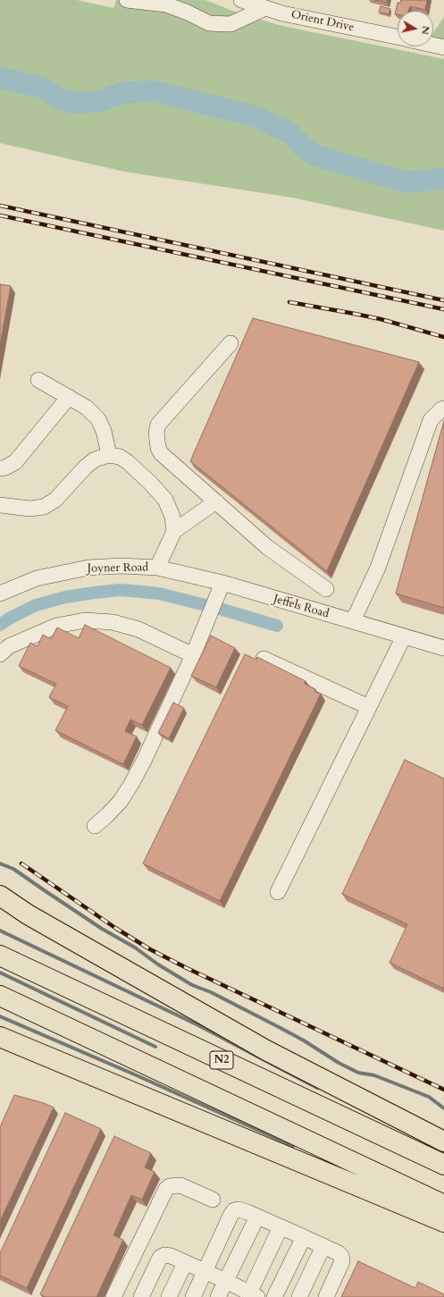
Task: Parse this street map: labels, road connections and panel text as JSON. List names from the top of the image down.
{
  "streets": {
    "highway": ["N2"],
    "street": ["Orient Drive", "Joyner Road", "Jeffels Road"]
  },
  "crossings": [
    ["Joyner Road", "Jeffels Road"]
  ],
  "north": "right"
}
